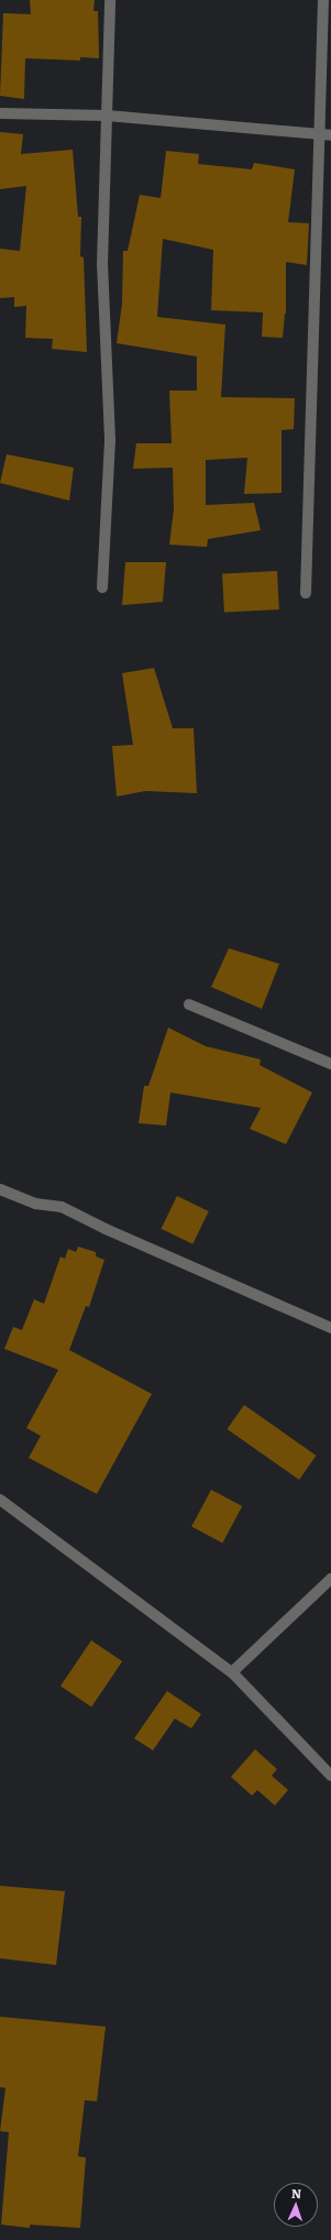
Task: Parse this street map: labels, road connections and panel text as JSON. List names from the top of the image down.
{
  "north": "top"
}
